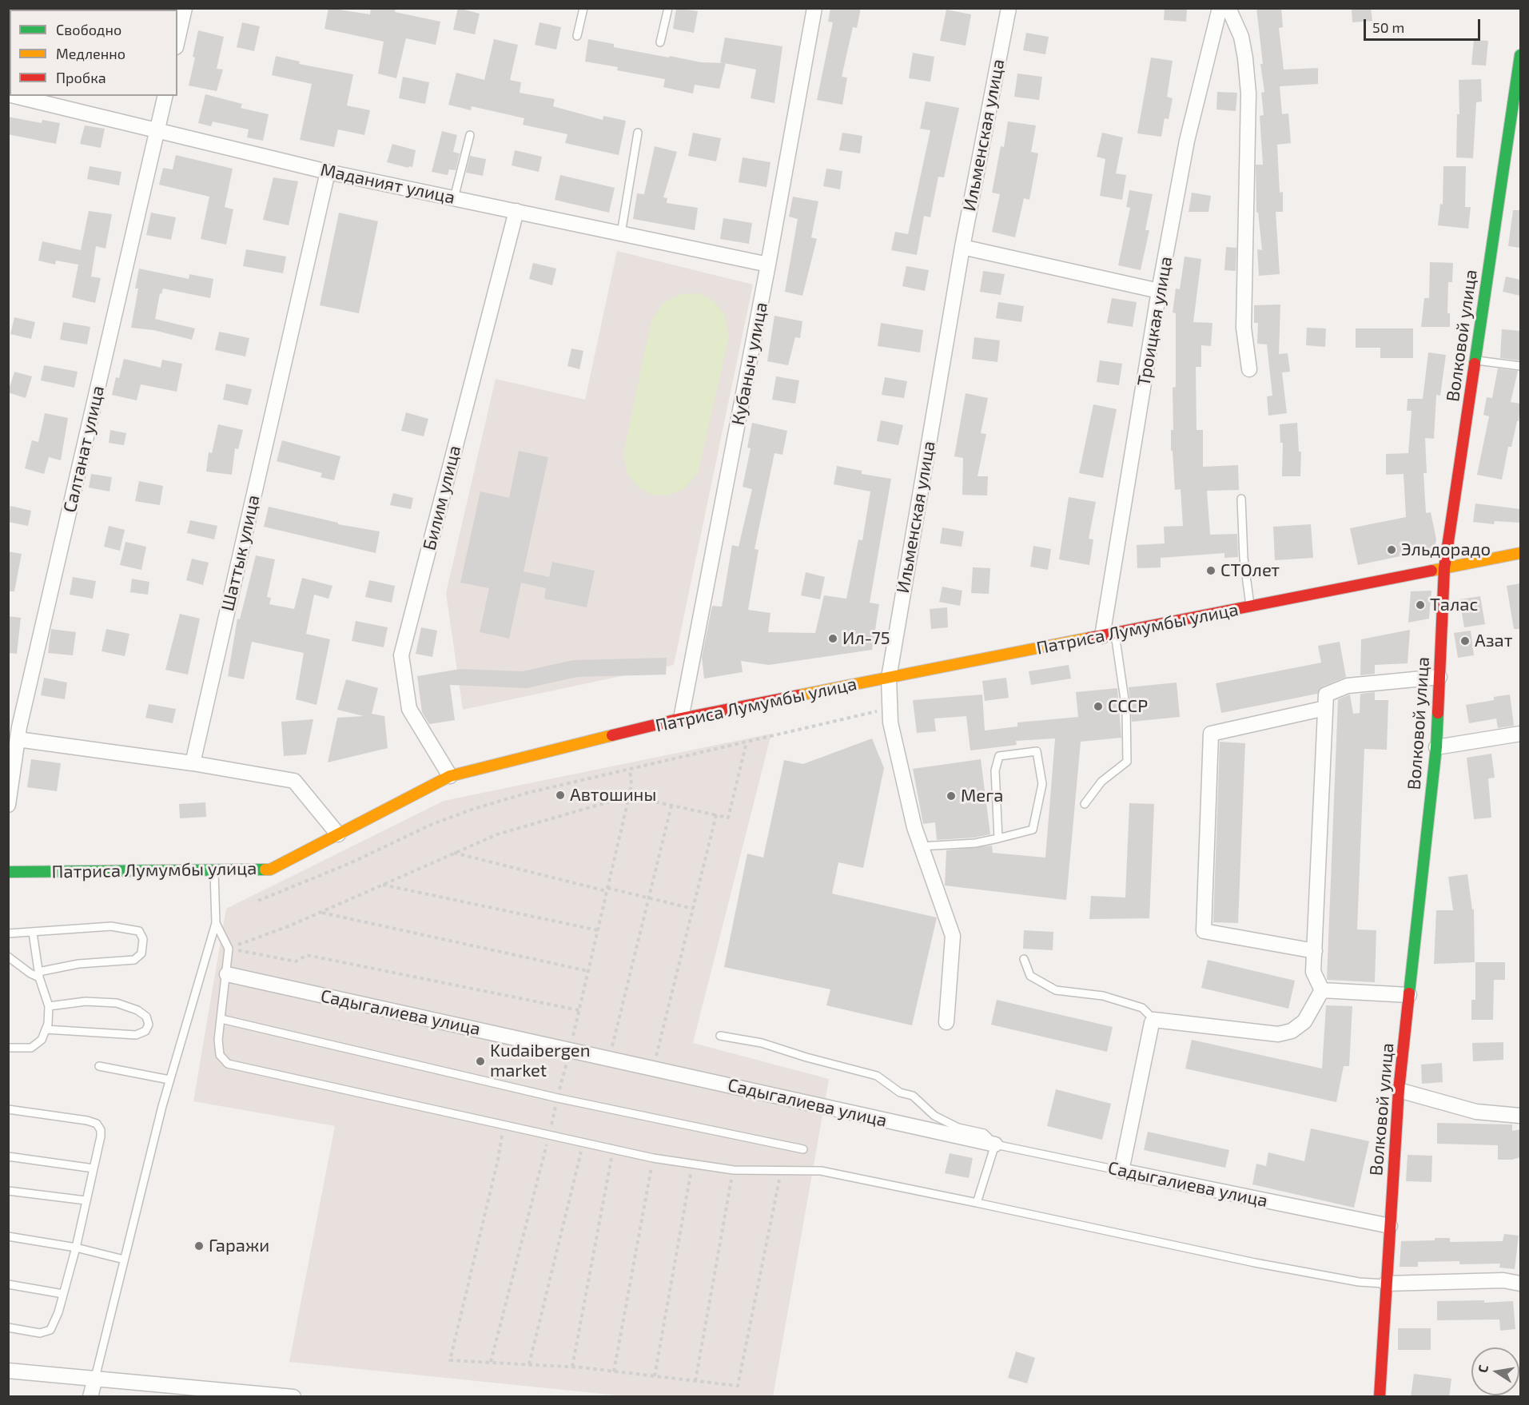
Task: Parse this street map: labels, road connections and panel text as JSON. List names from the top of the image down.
{
  "streets": {
    "street": [
      "Ильменская улица",
      "Маданият улица",
      "Троицкая улица",
      "Волковой улица",
      "Кубаныч улица",
      "Салтанат улица",
      "Билим улица",
      "Шаттык улица",
      "Патриса Лумумбы улица",
      "Садыгалиева улица"
    ]
  },
  "crossings": [
    ["Ильменская улица", "Патриса Лумумбы улица"],
    ["Маданият улица", "Кубаныч улица"],
    ["Маданият улица", "Салтанат улица"],
    ["Маданият улица", "Билим улица"],
    ["Маданият улица", "Шаттык улица"],
    ["Троицкая улица", "Патриса Лумумбы улица"],
    ["Волковой улица", "Патриса Лумумбы улица"],
    ["Волковой улица", "Садыгалиева улица"],
    ["Кубаныч улица", "Патриса Лумумбы улица"],
    ["Билим улица", "Патриса Лумумбы улица"]
  ],
  "places": [
    "Эльдорадо",
    "СТОлет",
    "Талас",
    "Ил-75",
    "Азат",
    "СССР",
    "Автошины",
    "Мега",
    "Kudaibergen market",
    "Гаражи"
  ],
  "legend": ["Свободно", "Медленно", "Пробка"],
  "scale_bar": "50 m",
  "north": "left"
}
